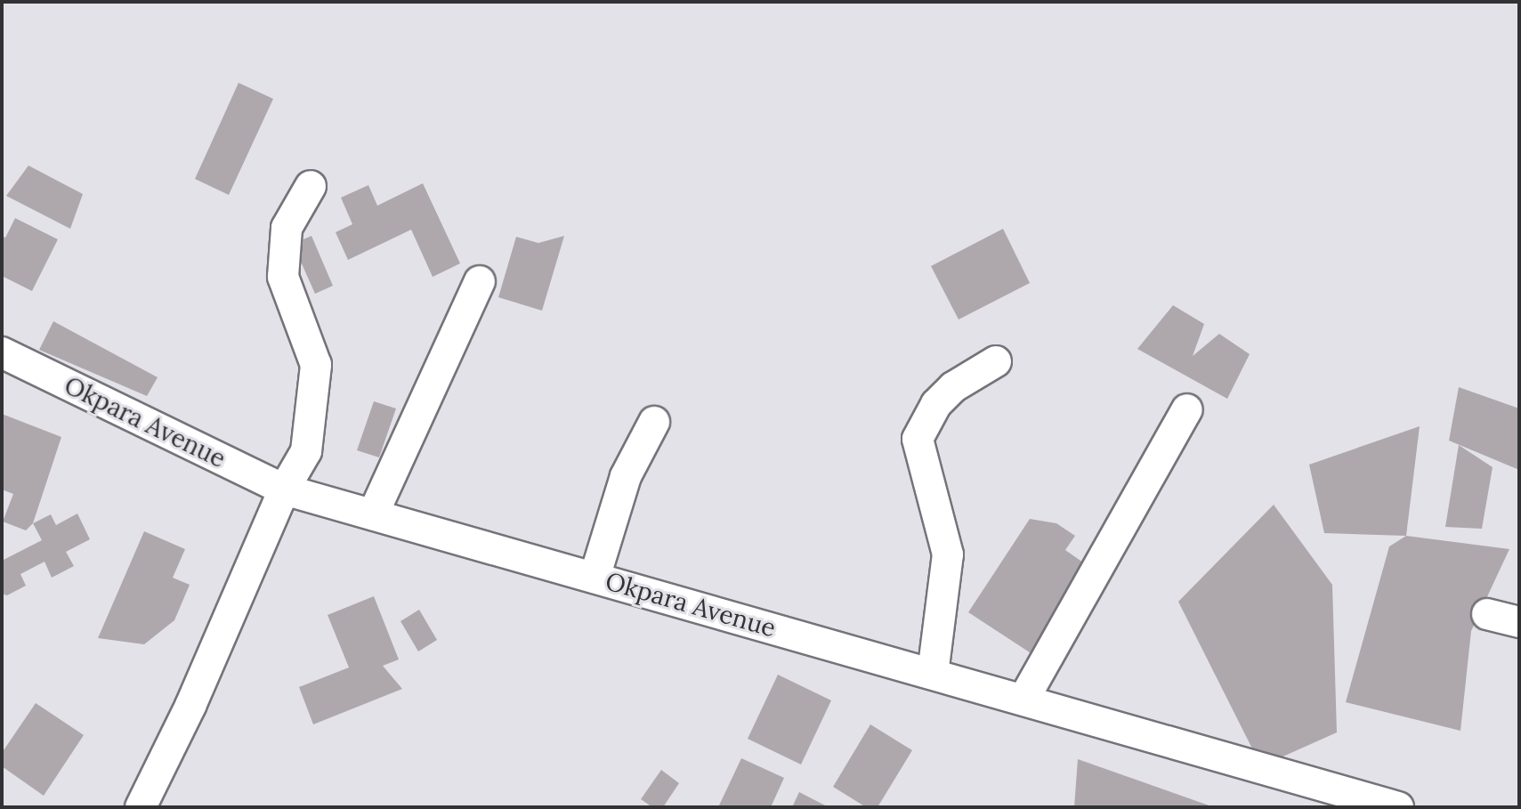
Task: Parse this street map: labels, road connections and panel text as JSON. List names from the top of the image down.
{
  "streets": {
    "street": ["Okpara Avenue"]
  }
}
